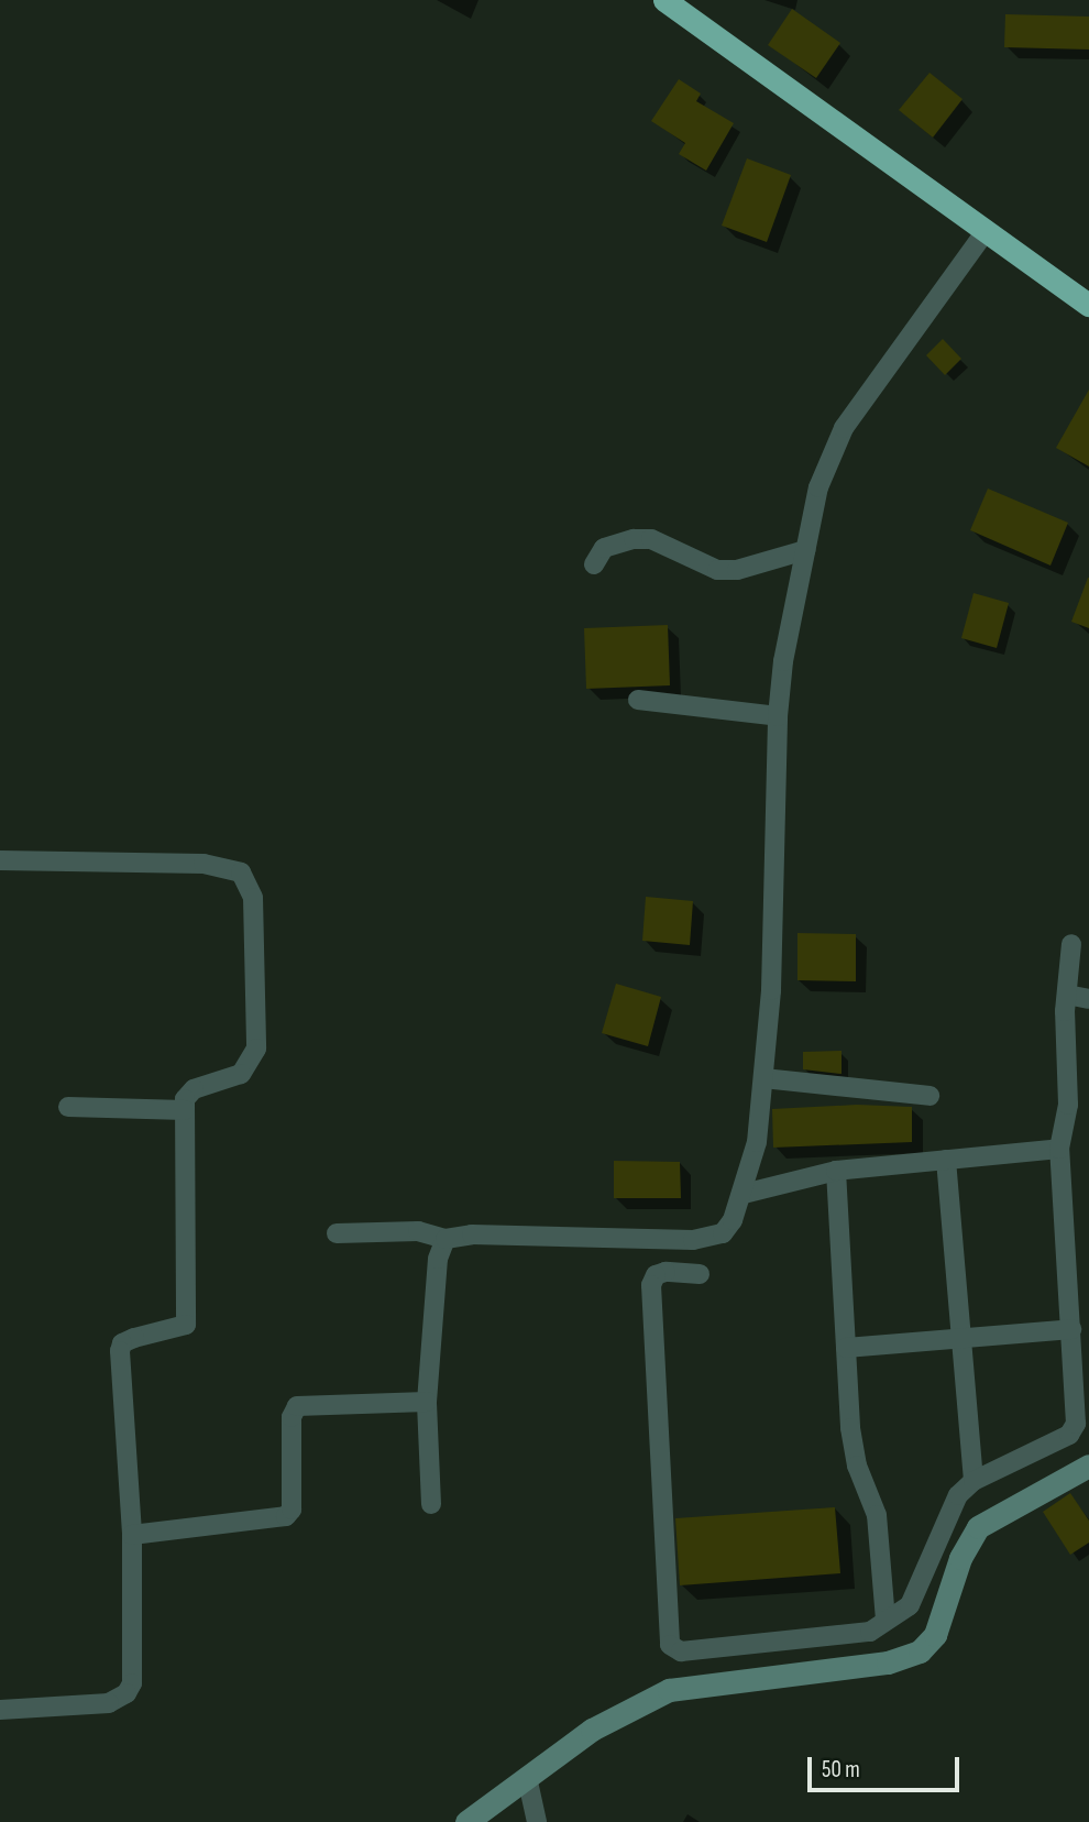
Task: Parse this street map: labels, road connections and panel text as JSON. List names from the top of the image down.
{
  "scale_bar": "50 m"
}
